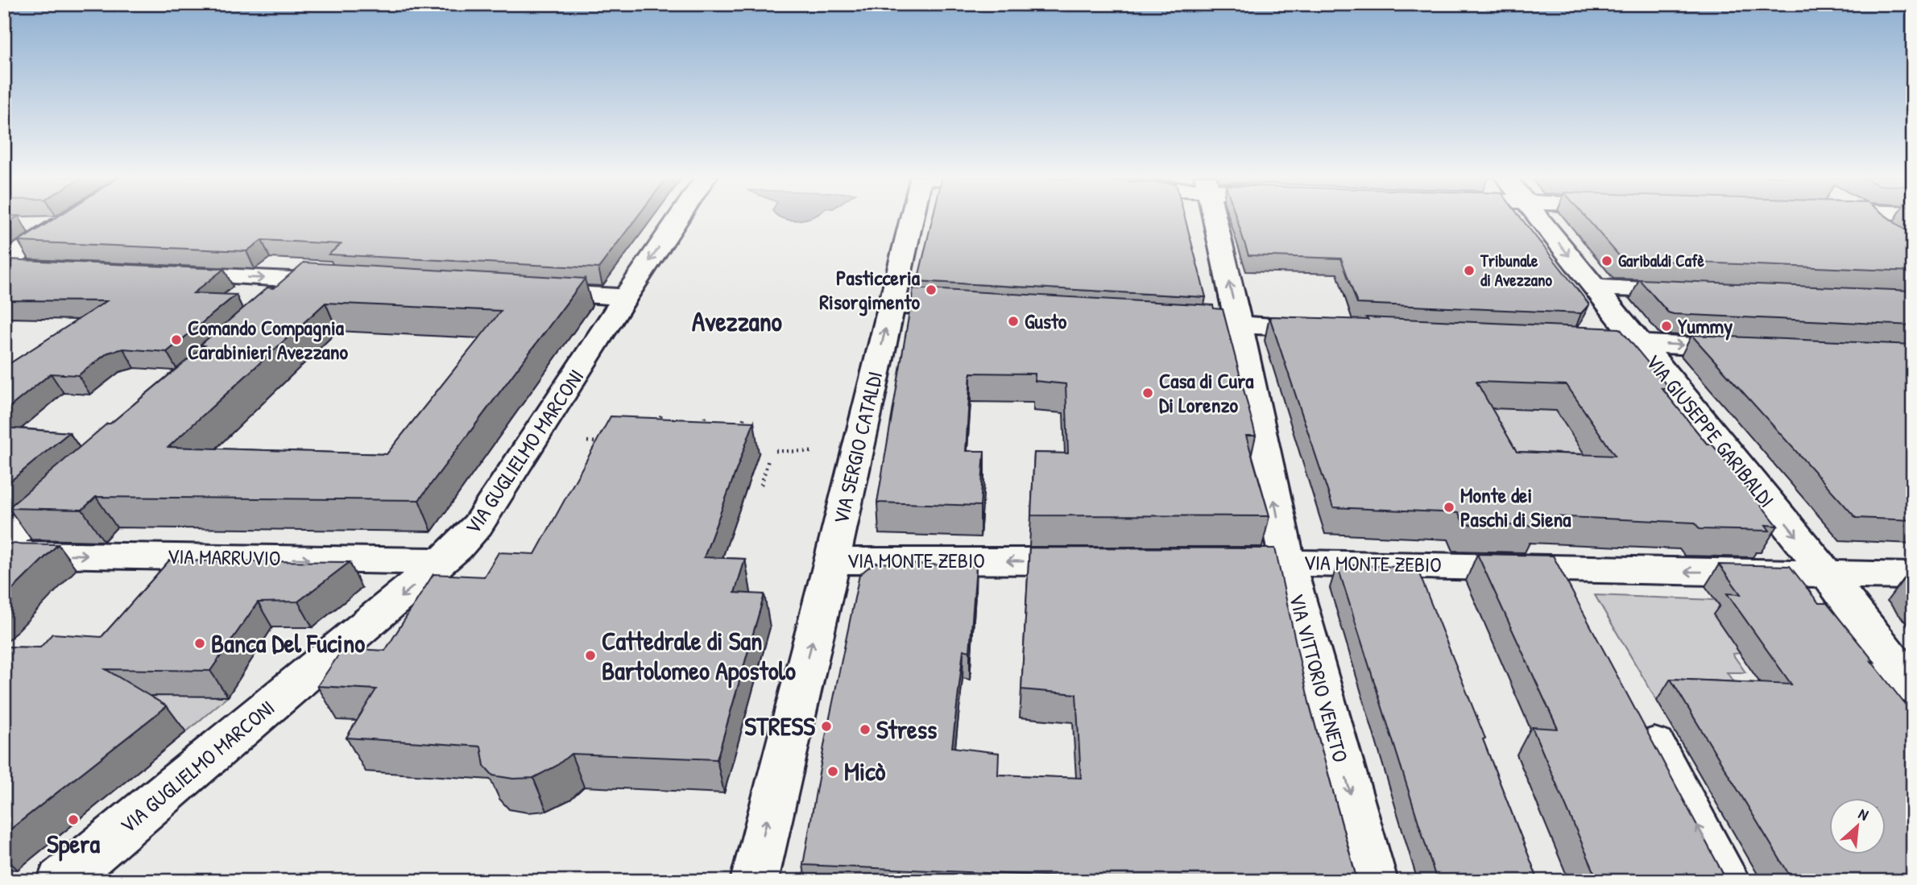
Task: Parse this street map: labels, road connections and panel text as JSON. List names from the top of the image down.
{
  "streets": {
    "street": [
      "VIA GIUSEPPE GARIBALDI",
      "VIA SERGIO CATALDI",
      "VIA GUGLIELMO MARCONI",
      "VIA MARRUVIO",
      "VIA MONTE ZEBIO",
      "VIA VITTORIO VENETO"
    ]
  },
  "crossings": [
    ["VIA GIUSEPPE GARIBALDI", "VIA MONTE ZEBIO"],
    ["VIA SERGIO CATALDI", "VIA MONTE ZEBIO"],
    ["VIA GUGLIELMO MARCONI", "VIA MARRUVIO"],
    ["VIA MONTE ZEBIO", "VIA VITTORIO VENETO"]
  ],
  "one_way": [
    "VIA GIUSEPPE GARIBALDI",
    "VIA SERGIO CATALDI",
    "VIA GUGLIELMO MARCONI",
    "VIA MARRUVIO"
  ],
  "districts": ["Avezzano"],
  "places": [
    "Garibaldi Cafè",
    "Tribunale di Avezzano",
    "Pasticceria Risorgimento",
    "Gusto",
    "Yummy",
    "Comando Compagnia Carabinieri Avezzano",
    "Casa di Cura Di Lorenzo",
    "Monte dei Paschi di Siena",
    "Banca Del Fucino",
    "Cattedrale di San Bartolomeo Apostolo",
    "STRESS",
    "Stress",
    "Micò",
    "Spera"
  ],
  "north": "top right"
}
